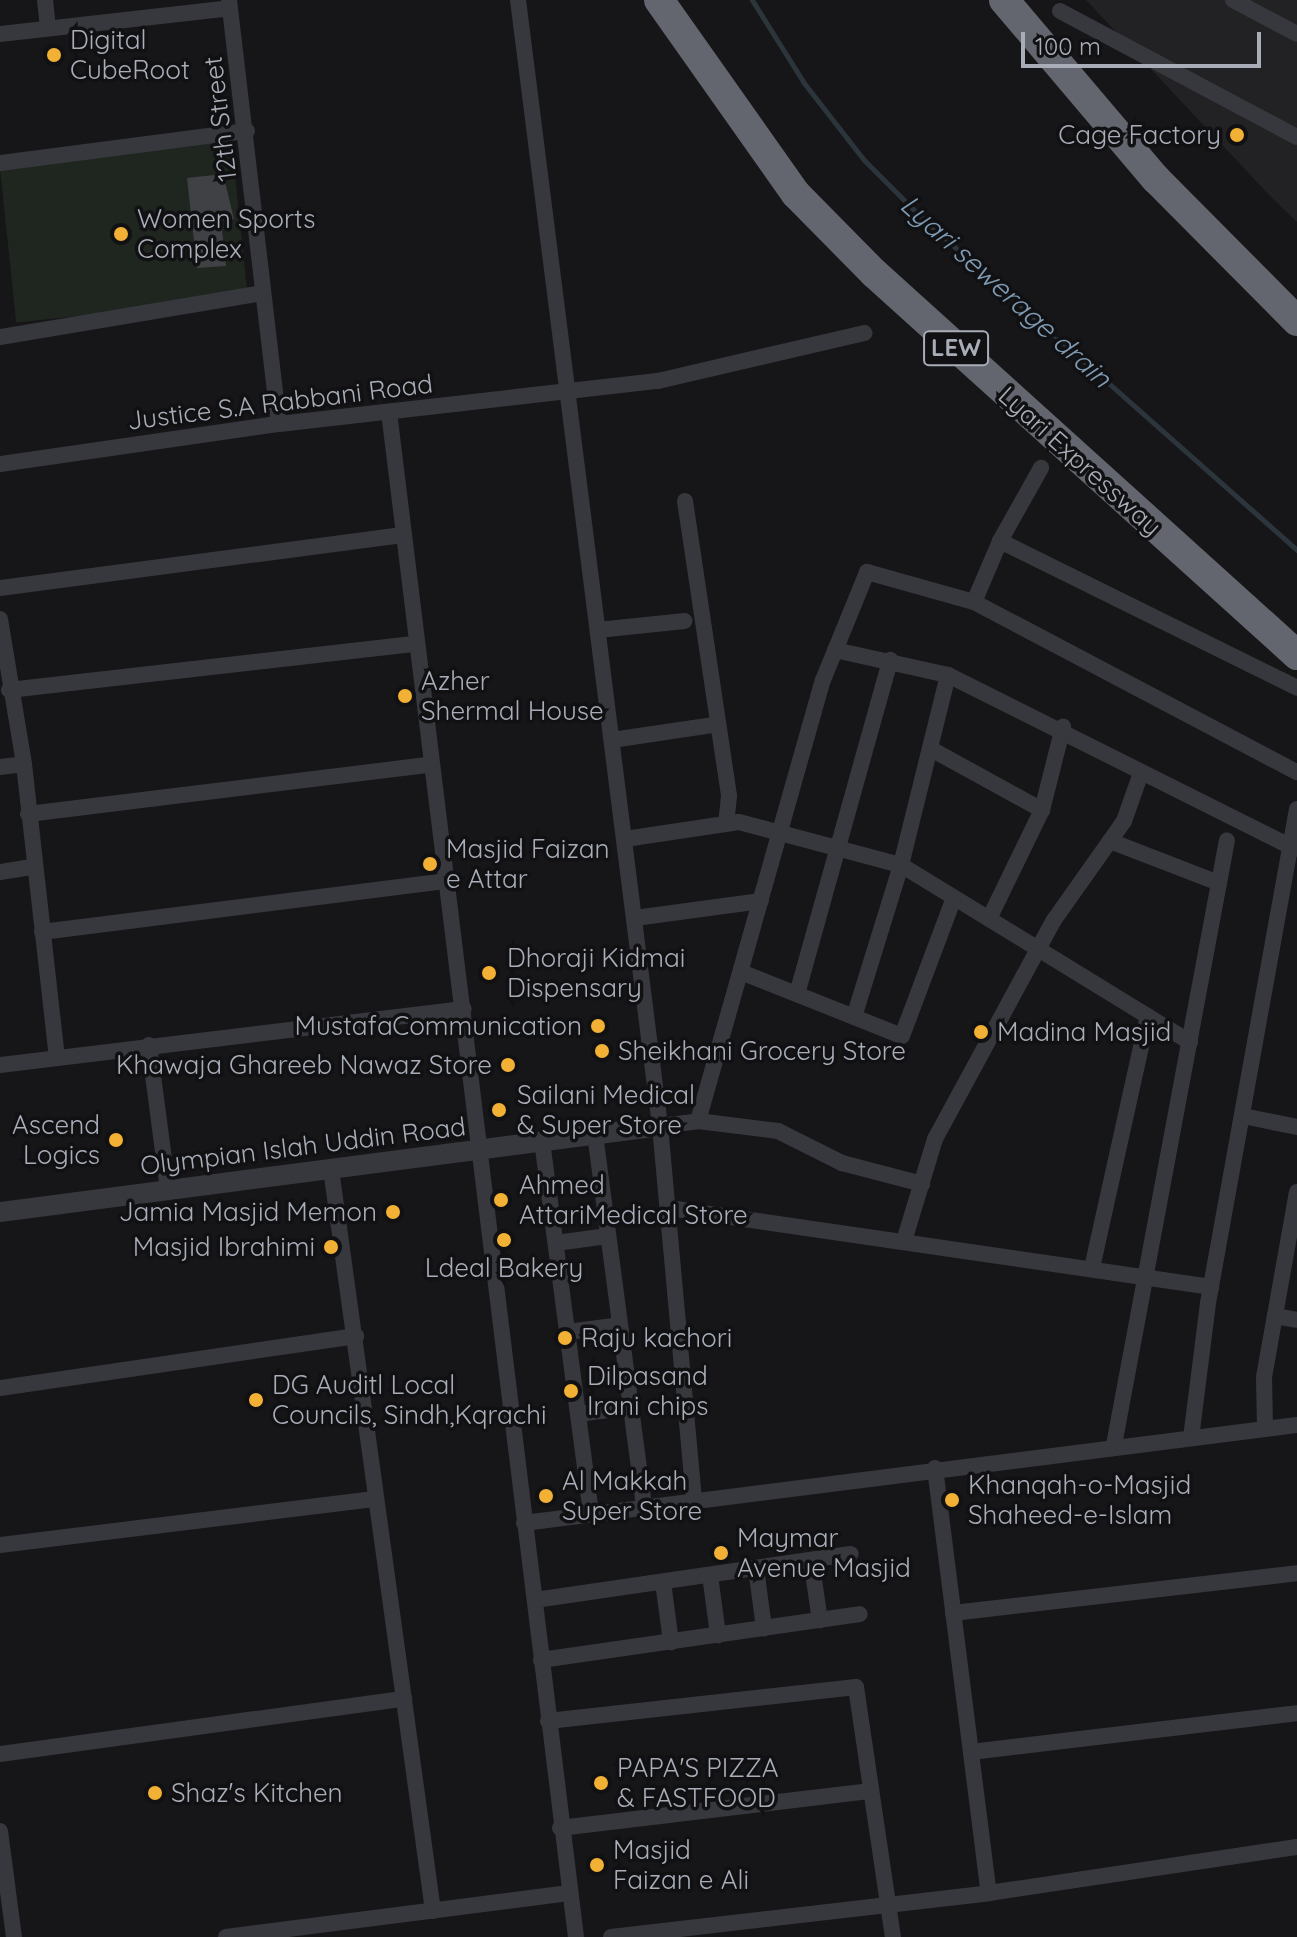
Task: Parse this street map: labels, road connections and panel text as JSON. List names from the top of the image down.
{
  "streets": {
    "highway": ["LEW", "Lyari Expressway"],
    "street": ["12th Street", "Justice S.A Rabbani Road", "Olympian Islah Uddin Road"]
  },
  "crossings": [
    ["12th Street", "Justice S.A Rabbani Road"]
  ],
  "water": ["Lyari sewerage drain"],
  "places": [
    "Digital CubeRoot",
    "Cage Factory",
    "Women Sports Complex",
    "Azher Shermal House",
    "Masjid Faizan e Attar",
    "Dhoraji Kidmai Dispensary",
    "MustafaCommunication",
    "Madina Masjid",
    "Sheikhani Grocery Store",
    "Khawaja Ghareeb Nawaz Store",
    "Sailani Medical & Super Store",
    "Ascend Logics",
    "Ahmed AttariMedical Store",
    "Jamia Masjid Memon",
    "Ldeal Bakery",
    "Masjid Ibrahimi",
    "Raju kachori",
    "Dilpasand Irani chips",
    "DG Auditl Local Councils, Sindh,Kqrachi",
    "Al Makkah Super Store",
    "Khanqah-o-Masjid Shaheed-e-Islam",
    "Maymar Avenue Masjid",
    "PAPA'S PIZZA & FASTFOOD",
    "Shaz's Kitchen",
    "Masjid Faizan e Ali"
  ],
  "scale_bar": "100 m"
}
